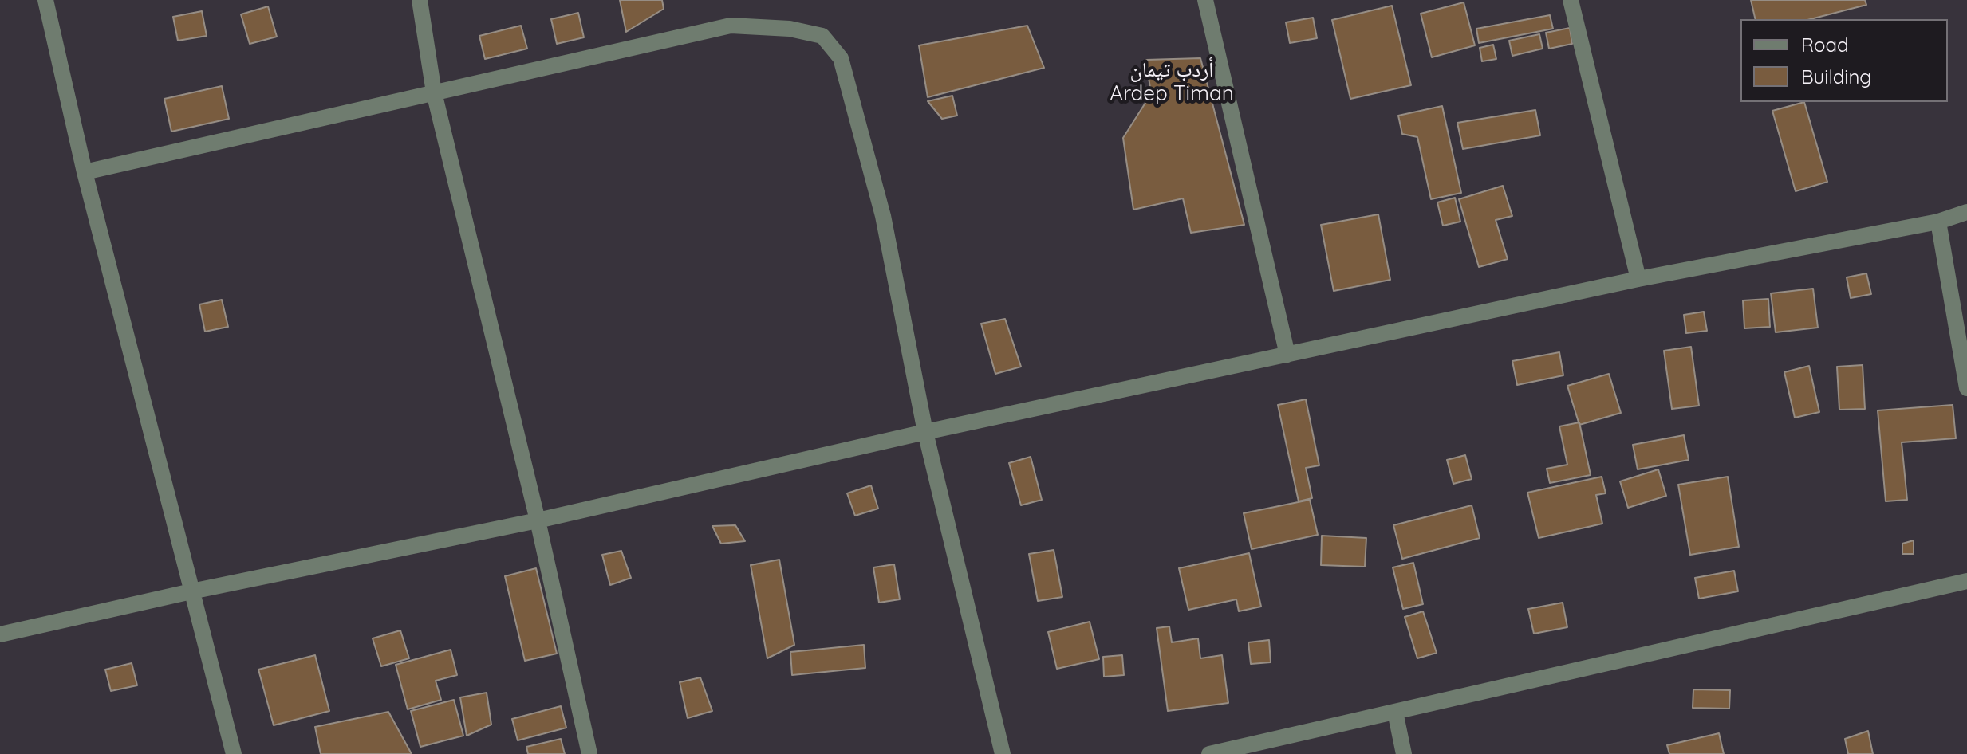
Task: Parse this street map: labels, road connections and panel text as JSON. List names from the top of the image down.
{
  "districts": ["أردب تيمان Ardep Timan"],
  "legend": ["Road", "Building"]
}
